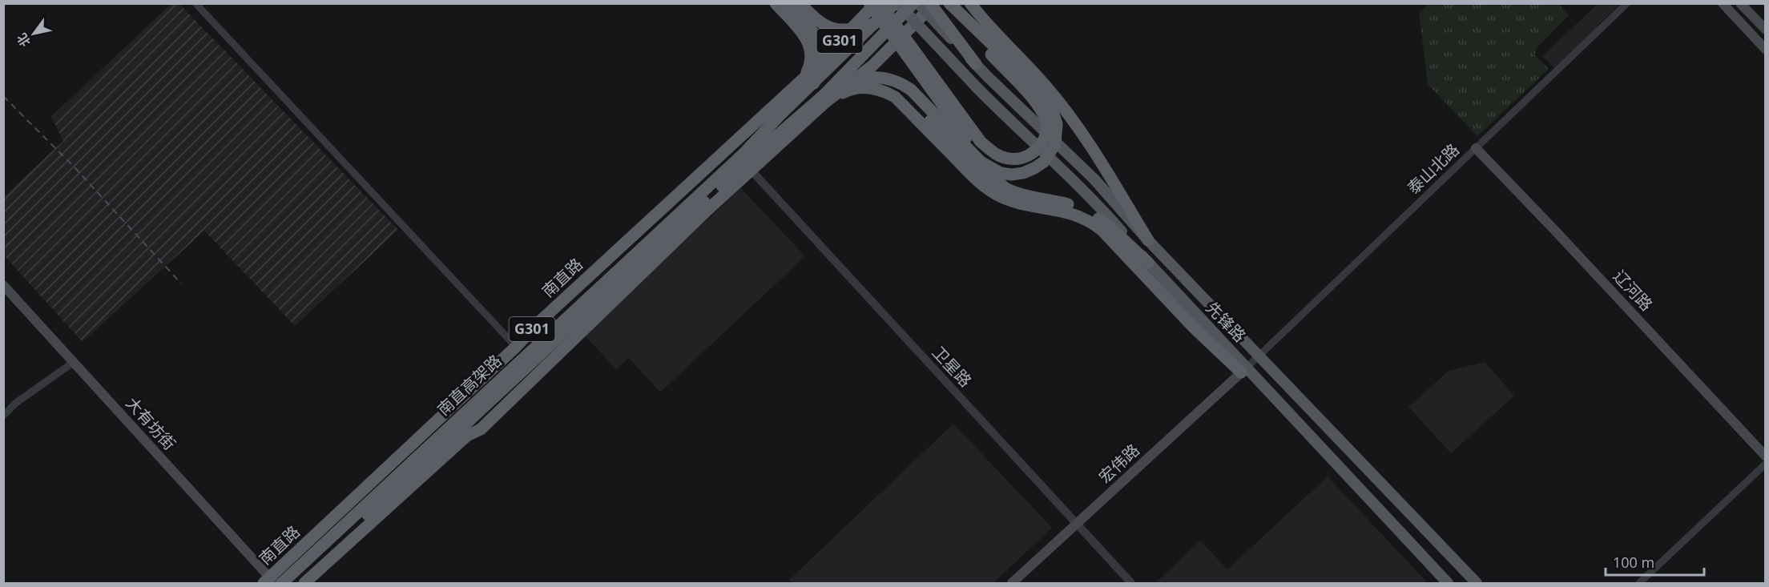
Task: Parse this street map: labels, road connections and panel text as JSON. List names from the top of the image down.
{
  "streets": {
    "highway": ["G301", "南直路", "南直高架路"],
    "main road": [
      "辽河路",
      "先锋路",
      "大有坊街",
      "宏伟路"
    ],
    "street": ["泰山北路", "卫星路"]
  },
  "crossings": [
    ["G301", "南直路"],
    ["G301", "卫星路"],
    ["G301", "南直高架路"],
    ["泰山北路", "辽河路"],
    ["泰山北路", "先锋路"],
    ["泰山北路", "宏伟路"],
    ["南直路", "大有坊街"],
    ["先锋路", "宏伟路"],
    ["卫星路", "南直高架路"],
    ["卫星路", "宏伟路"]
  ],
  "scale_bar": "100 m",
  "north": "bottom left"
}
